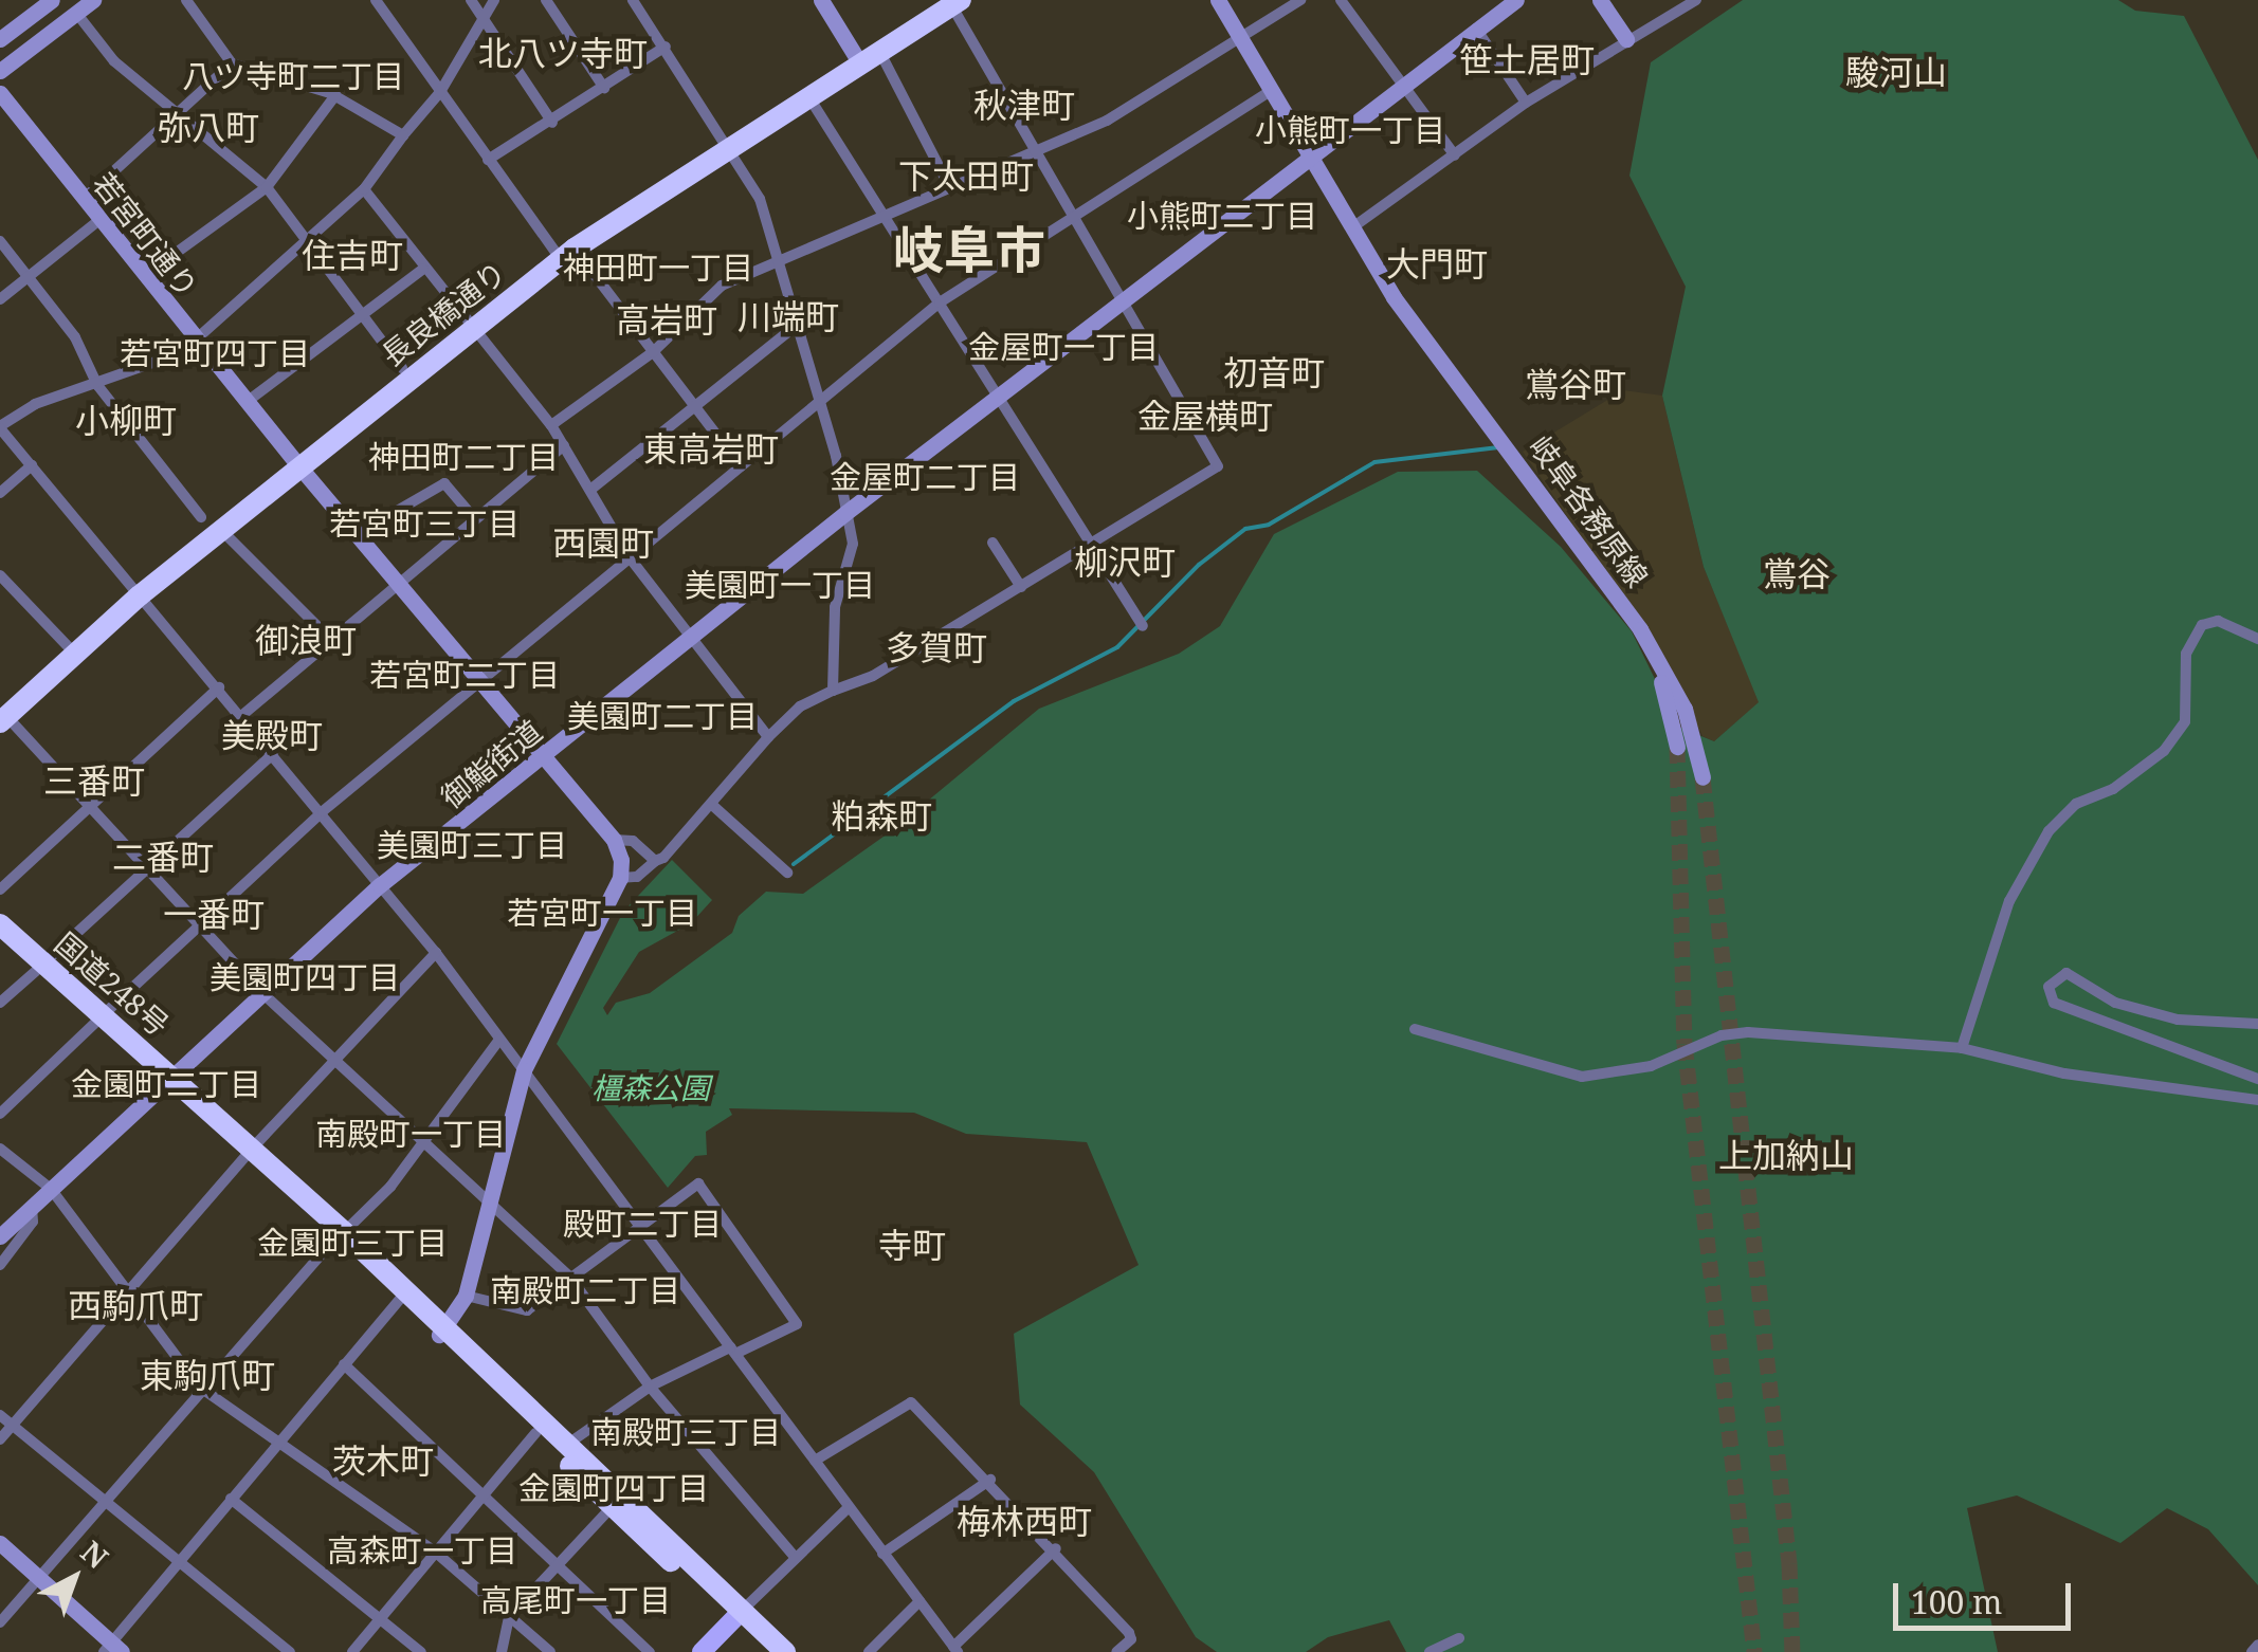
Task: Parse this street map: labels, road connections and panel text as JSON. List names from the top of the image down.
{
  "streets": {
    "highway": ["長良橋通り", "国道248号"],
    "street": ["若宮町通り", "岐阜各務原線", "御鮨街道"]
  },
  "crossings": [
    ["若宮町通り", "長良橋通り"],
    ["若宮町通り", "御鮨街道"],
    ["岐阜各務原線", "御鮨街道"],
    ["御鮨街道", "国道248号"]
  ],
  "districts": [
    "北八ツ寺町",
    "笹土居町",
    "駿河山",
    "八ツ寺町二丁目",
    "秋津町",
    "弥八町",
    "小熊町一丁目",
    "下太田町",
    "小熊町二丁目",
    "岐阜市",
    "住吉町",
    "大門町",
    "神田町一丁目",
    "川端町",
    "高岩町",
    "金屋町一丁目",
    "若宮町四丁目",
    "初音町",
    "鴬谷町",
    "金屋横町",
    "小柳町",
    "東高岩町",
    "神田町二丁目",
    "金屋町二丁目",
    "若宮町三丁目",
    "西園町",
    "柳沢町",
    "鴬谷",
    "美園町一丁目",
    "御浪町",
    "多賀町",
    "若宮町二丁目",
    "美園町二丁目",
    "美殿町",
    "三番町",
    "粕森町",
    "美園町三丁目",
    "二番町",
    "若宮町一丁目",
    "一番町",
    "美園町四丁目",
    "金園町二丁目",
    "南殿町一丁目",
    "上加納山",
    "殿町二丁目",
    "金園町三丁目",
    "寺町",
    "南殿町二丁目",
    "西駒爪町",
    "東駒爪町",
    "南殿町三丁目",
    "茨木町",
    "金園町四丁目",
    "梅林西町",
    "高森町一丁目",
    "高尾町一丁目"
  ],
  "parks": ["橿森公園"],
  "scale_bar": "100 m",
  "north": "top right"
}
